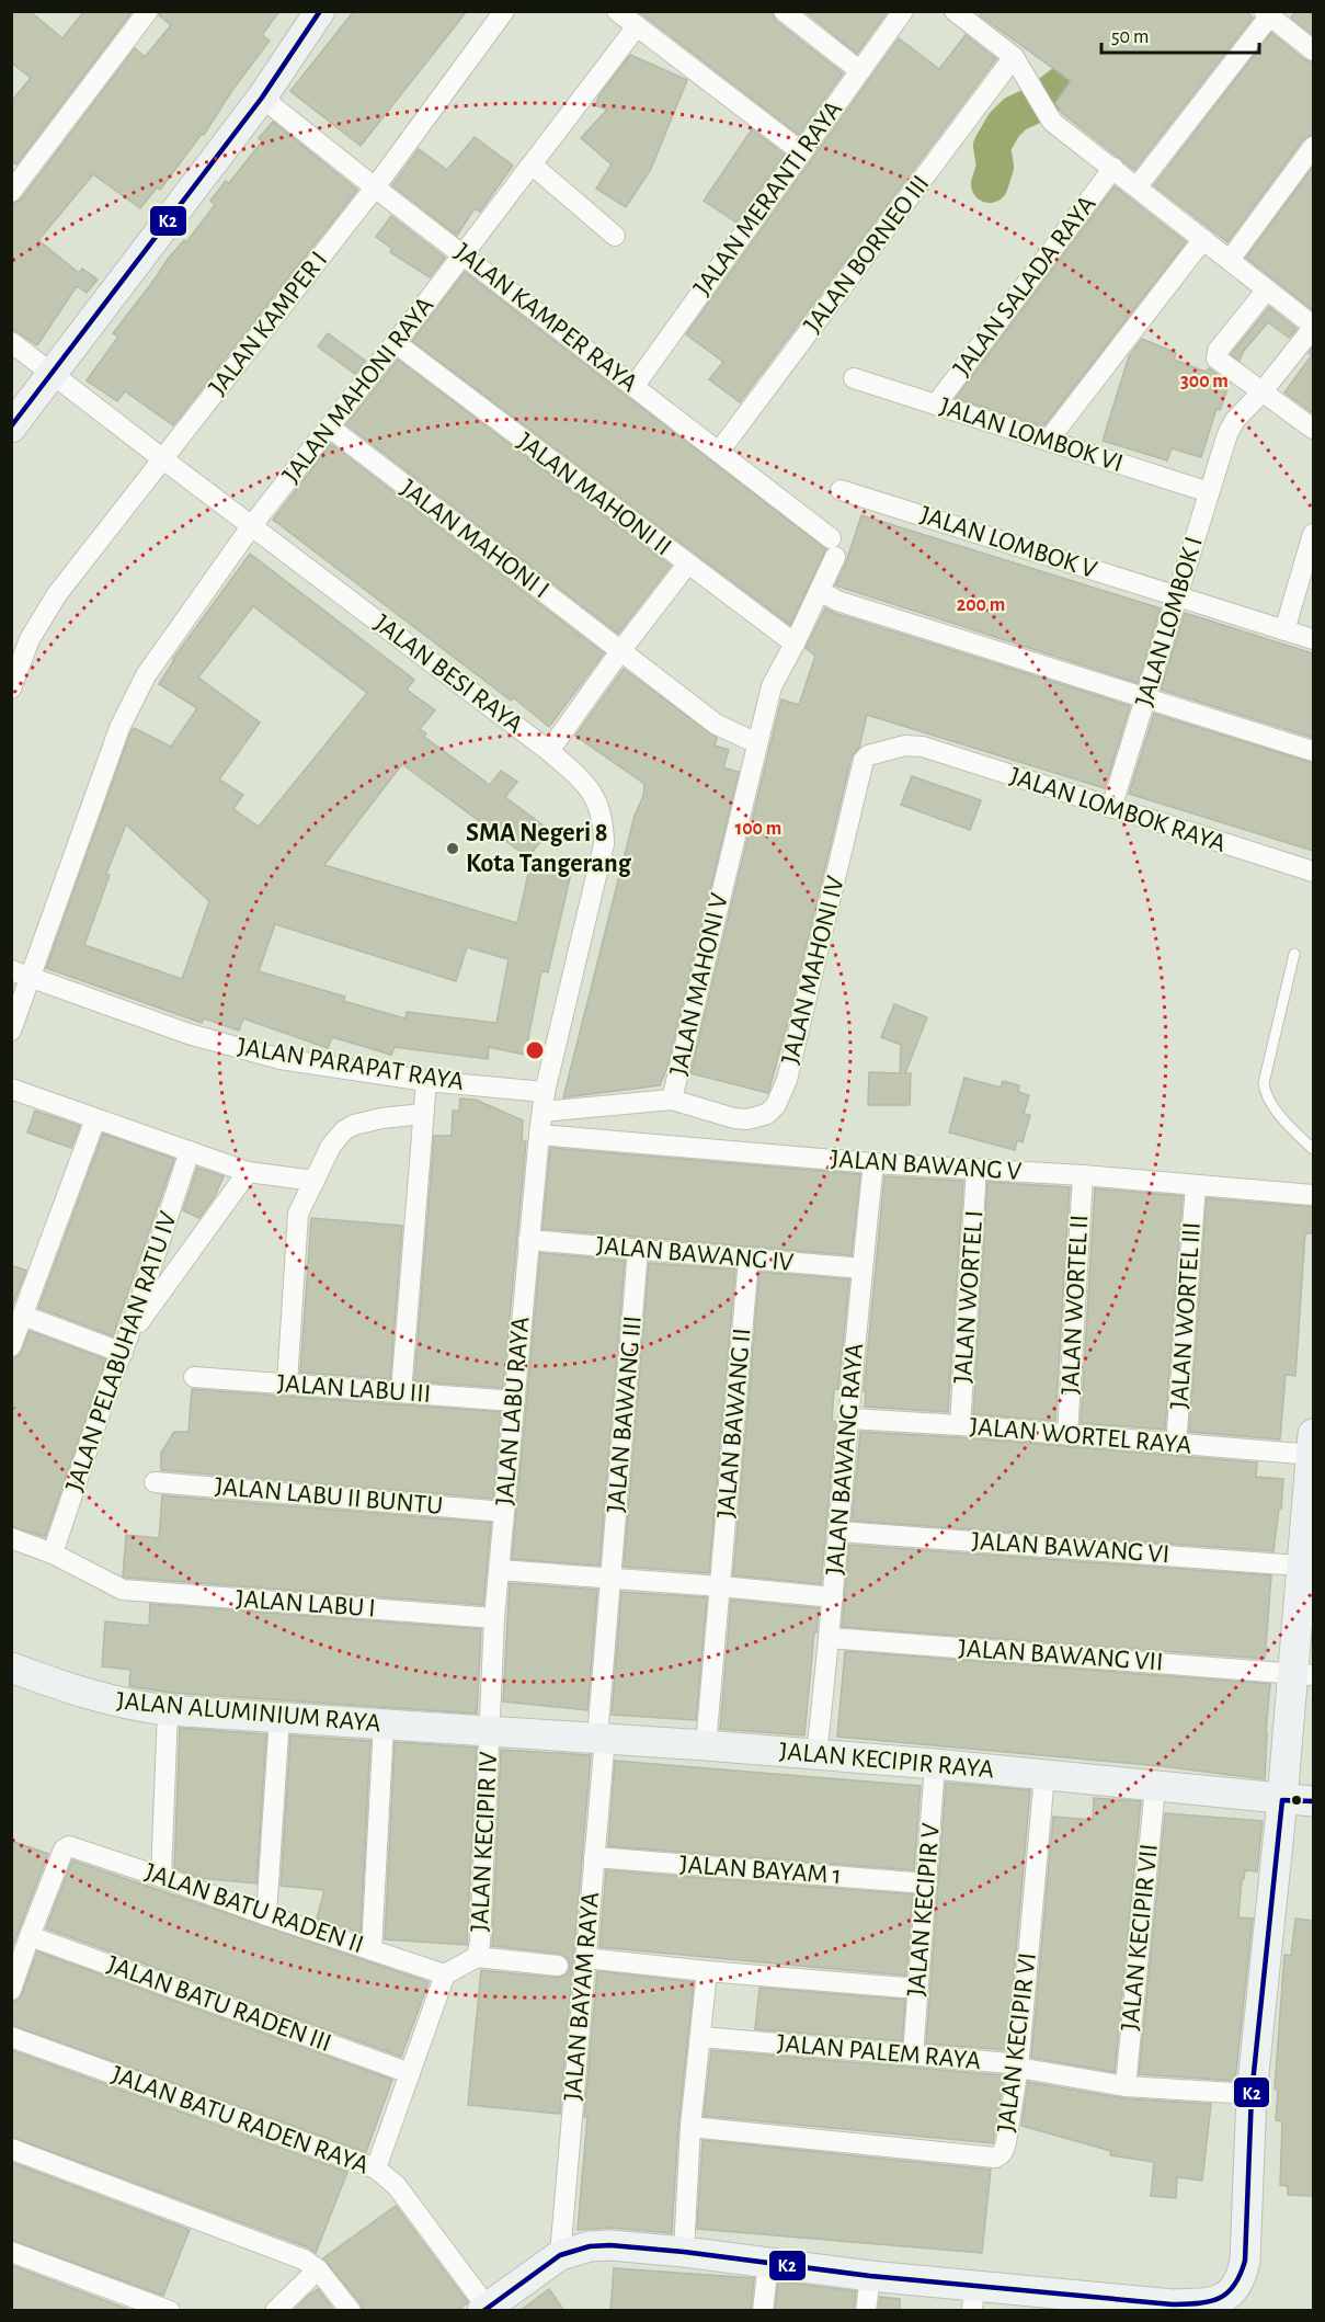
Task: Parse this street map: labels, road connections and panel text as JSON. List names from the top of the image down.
{
  "streets": {
    "street": [
      "JALAN MERANTI RAYA",
      "JALAN BORNEO III",
      "JALAN SALADA RAYA",
      "JALAN KAMPER RAYA",
      "JALAN KAMPER I",
      "JALAN MAHONI RAYA",
      "JALAN LOMBOK VI",
      "JALAN MAHONI II",
      "JALAN MAHONI I",
      "JALAN LOMBOK V",
      "JALAN LOMBOK I",
      "JALAN BESI RAYA",
      "JALAN LOMBOK RAYA",
      "JALAN MAHONI IV",
      "JALAN MAHONI V",
      "JALAN PARAPAT RAYA",
      "JALAN BAWANG V",
      "JALAN BAWANG IV",
      "JALAN WORTEL I",
      "JALAN WORTEL II",
      "JALAN WORTEL III",
      "JALAN PELABUHAN RATU IV",
      "JALAN LABU III",
      "JALAN LABU RAYA",
      "JALAN BAWANG III",
      "JALAN BAWANG II",
      "JALAN WORTEL RAYA",
      "JALAN BAWANG RAYA",
      "JALAN LABU II BUNTU",
      "JALAN BAWANG VI",
      "JALAN LABU I",
      "JALAN BAWANG VII",
      "JALAN ALUMINIUM RAYA",
      "JALAN KECIPIR RAYA",
      "JALAN KECIPIR IV",
      "JALAN BAYAM 1",
      "JALAN BATU RADEN II",
      "JALAN KECIPIR V",
      "JALAN KECIPIR VII",
      "JALAN BAYAM RAYA",
      "JALAN BATU RADEN III",
      "JALAN KECIPIR VI",
      "JALAN PALEM RAYA",
      "JALAN BATU RADEN RAYA"
    ]
  },
  "crossings": [
    ["JALAN MERANTI RAYA", "JALAN KAMPER RAYA"],
    ["JALAN BORNEO III", "JALAN KAMPER RAYA"],
    ["JALAN SALADA RAYA", "JALAN LOMBOK VI"],
    ["JALAN KAMPER RAYA", "JALAN KAMPER I"],
    ["JALAN KAMPER RAYA", "JALAN MAHONI RAYA"],
    ["JALAN KAMPER RAYA", "JALAN MAHONI V"],
    ["JALAN KAMPER I", "JALAN BESI RAYA"],
    ["JALAN MAHONI RAYA", "JALAN MAHONI II"],
    ["JALAN MAHONI RAYA", "JALAN MAHONI I"],
    ["JALAN MAHONI RAYA", "JALAN BESI RAYA"],
    ["JALAN MAHONI RAYA", "JALAN PARAPAT RAYA"],
    ["JALAN LOMBOK VI", "JALAN LOMBOK I"],
    ["JALAN MAHONI II", "JALAN MAHONI V"],
    ["JALAN LOMBOK V", "JALAN LOMBOK I"],
    ["JALAN LOMBOK I", "JALAN LOMBOK RAYA"],
    ["JALAN BESI RAYA", "JALAN MAHONI V"],
    ["JALAN BESI RAYA", "JALAN PARAPAT RAYA"],
    ["JALAN BESI RAYA", "JALAN LABU RAYA"],
    ["JALAN LOMBOK RAYA", "JALAN MAHONI IV"],
    ["JALAN MAHONI IV", "JALAN MAHONI V"],
    ["JALAN MAHONI V", "JALAN PARAPAT RAYA"],
    ["JALAN MAHONI V", "JALAN LABU RAYA"],
    ["JALAN PARAPAT RAYA", "JALAN LABU RAYA"],
    ["JALAN BAWANG V", "JALAN WORTEL I"],
    ["JALAN BAWANG V", "JALAN WORTEL II"],
    ["JALAN BAWANG V", "JALAN WORTEL III"],
    ["JALAN BAWANG V", "JALAN LABU RAYA"],
    ["JALAN BAWANG V", "JALAN BAWANG RAYA"],
    ["JALAN BAWANG IV", "JALAN LABU RAYA"],
    ["JALAN BAWANG IV", "JALAN BAWANG III"],
    ["JALAN BAWANG IV", "JALAN BAWANG II"],
    ["JALAN BAWANG IV", "JALAN BAWANG RAYA"],
    ["JALAN WORTEL I", "JALAN WORTEL RAYA"],
    ["JALAN WORTEL II", "JALAN WORTEL RAYA"],
    ["JALAN WORTEL III", "JALAN WORTEL RAYA"],
    ["JALAN PELABUHAN RATU IV", "JALAN LABU I"],
    ["JALAN LABU III", "JALAN LABU RAYA"],
    ["JALAN LABU RAYA", "JALAN LABU II BUNTU"],
    ["JALAN LABU RAYA", "JALAN LABU I"],
    ["JALAN LABU RAYA", "JALAN ALUMINIUM RAYA"],
    ["JALAN LABU RAYA", "JALAN KECIPIR RAYA"],
    ["JALAN LABU RAYA", "JALAN KECIPIR IV"],
    ["JALAN BAWANG III", "JALAN KECIPIR RAYA"],
    ["JALAN BAWANG III", "JALAN BAYAM RAYA"],
    ["JALAN BAWANG II", "JALAN KECIPIR RAYA"],
    ["JALAN WORTEL RAYA", "JALAN BAWANG RAYA"],
    ["JALAN BAWANG RAYA", "JALAN BAWANG VI"],
    ["JALAN BAWANG RAYA", "JALAN BAWANG VII"],
    ["JALAN BAWANG RAYA", "JALAN KECIPIR RAYA"],
    ["JALAN ALUMINIUM RAYA", "JALAN KECIPIR RAYA"],
    ["JALAN ALUMINIUM RAYA", "JALAN KECIPIR IV"],
    ["JALAN KECIPIR RAYA", "JALAN KECIPIR IV"],
    ["JALAN KECIPIR RAYA", "JALAN KECIPIR V"],
    ["JALAN KECIPIR RAYA", "JALAN KECIPIR VII"],
    ["JALAN KECIPIR RAYA", "JALAN BAYAM RAYA"],
    ["JALAN KECIPIR RAYA", "JALAN KECIPIR VI"],
    ["JALAN KECIPIR IV", "JALAN BATU RADEN II"],
    ["JALAN BAYAM 1", "JALAN KECIPIR V"],
    ["JALAN BAYAM 1", "JALAN BAYAM RAYA"],
    ["JALAN BATU RADEN II", "JALAN BATU RADEN III"],
    ["JALAN KECIPIR V", "JALAN PALEM RAYA"],
    ["JALAN KECIPIR VII", "JALAN PALEM RAYA"],
    ["JALAN KECIPIR VI", "JALAN PALEM RAYA"]
  ],
  "places": ["SMA Negeri 8 Kota Tangerang"],
  "lines": ["transit line K2"],
  "scale_bar": "50 m",
  "rings": ["300 m", "200 m", "100 m"]
}
